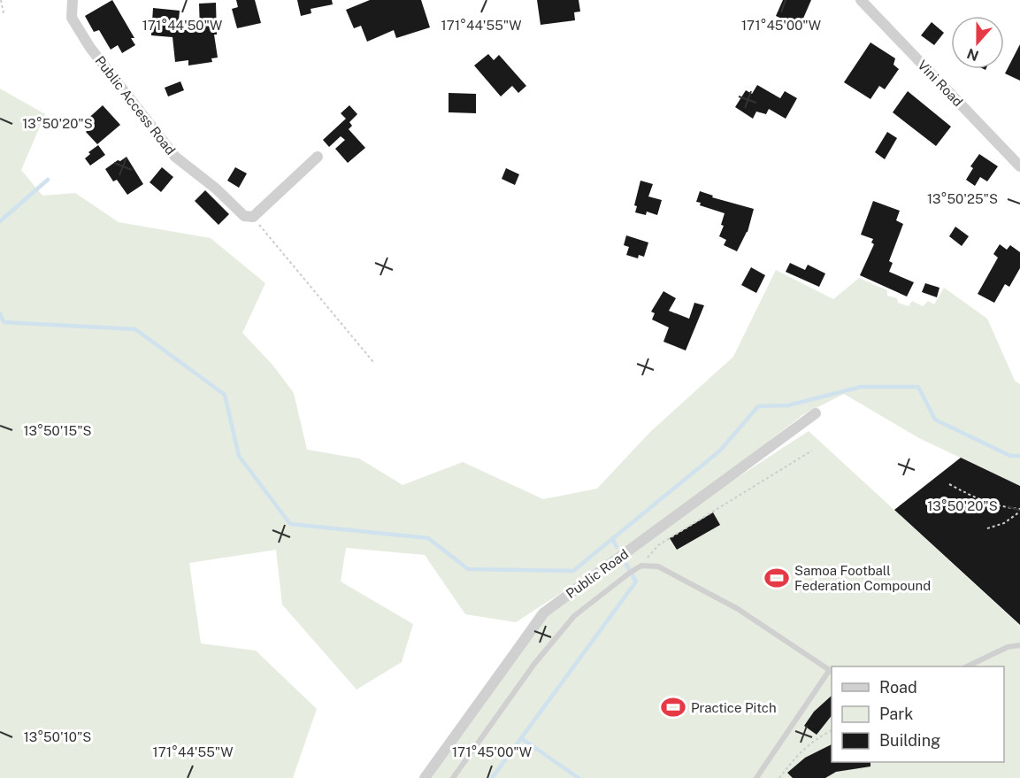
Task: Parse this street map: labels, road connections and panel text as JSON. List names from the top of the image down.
{
  "streets": {
    "street": ["Vini Road", "Public Access Road", "Public Road"]
  },
  "places": {
    "sports": ["Samoa Football Federation Compound", "Practice Pitch"]
  },
  "legend": ["Road", "Park", "Building"],
  "north": "bottom",
  "coordinates": [
    "171°44'50\"W",
    "171°44'55\"W",
    "171°45'00\"W",
    "13°50'20\"S",
    "13°50'25\"S",
    "13°50'15\"S",
    "13°50'10\"S"
  ]
}
